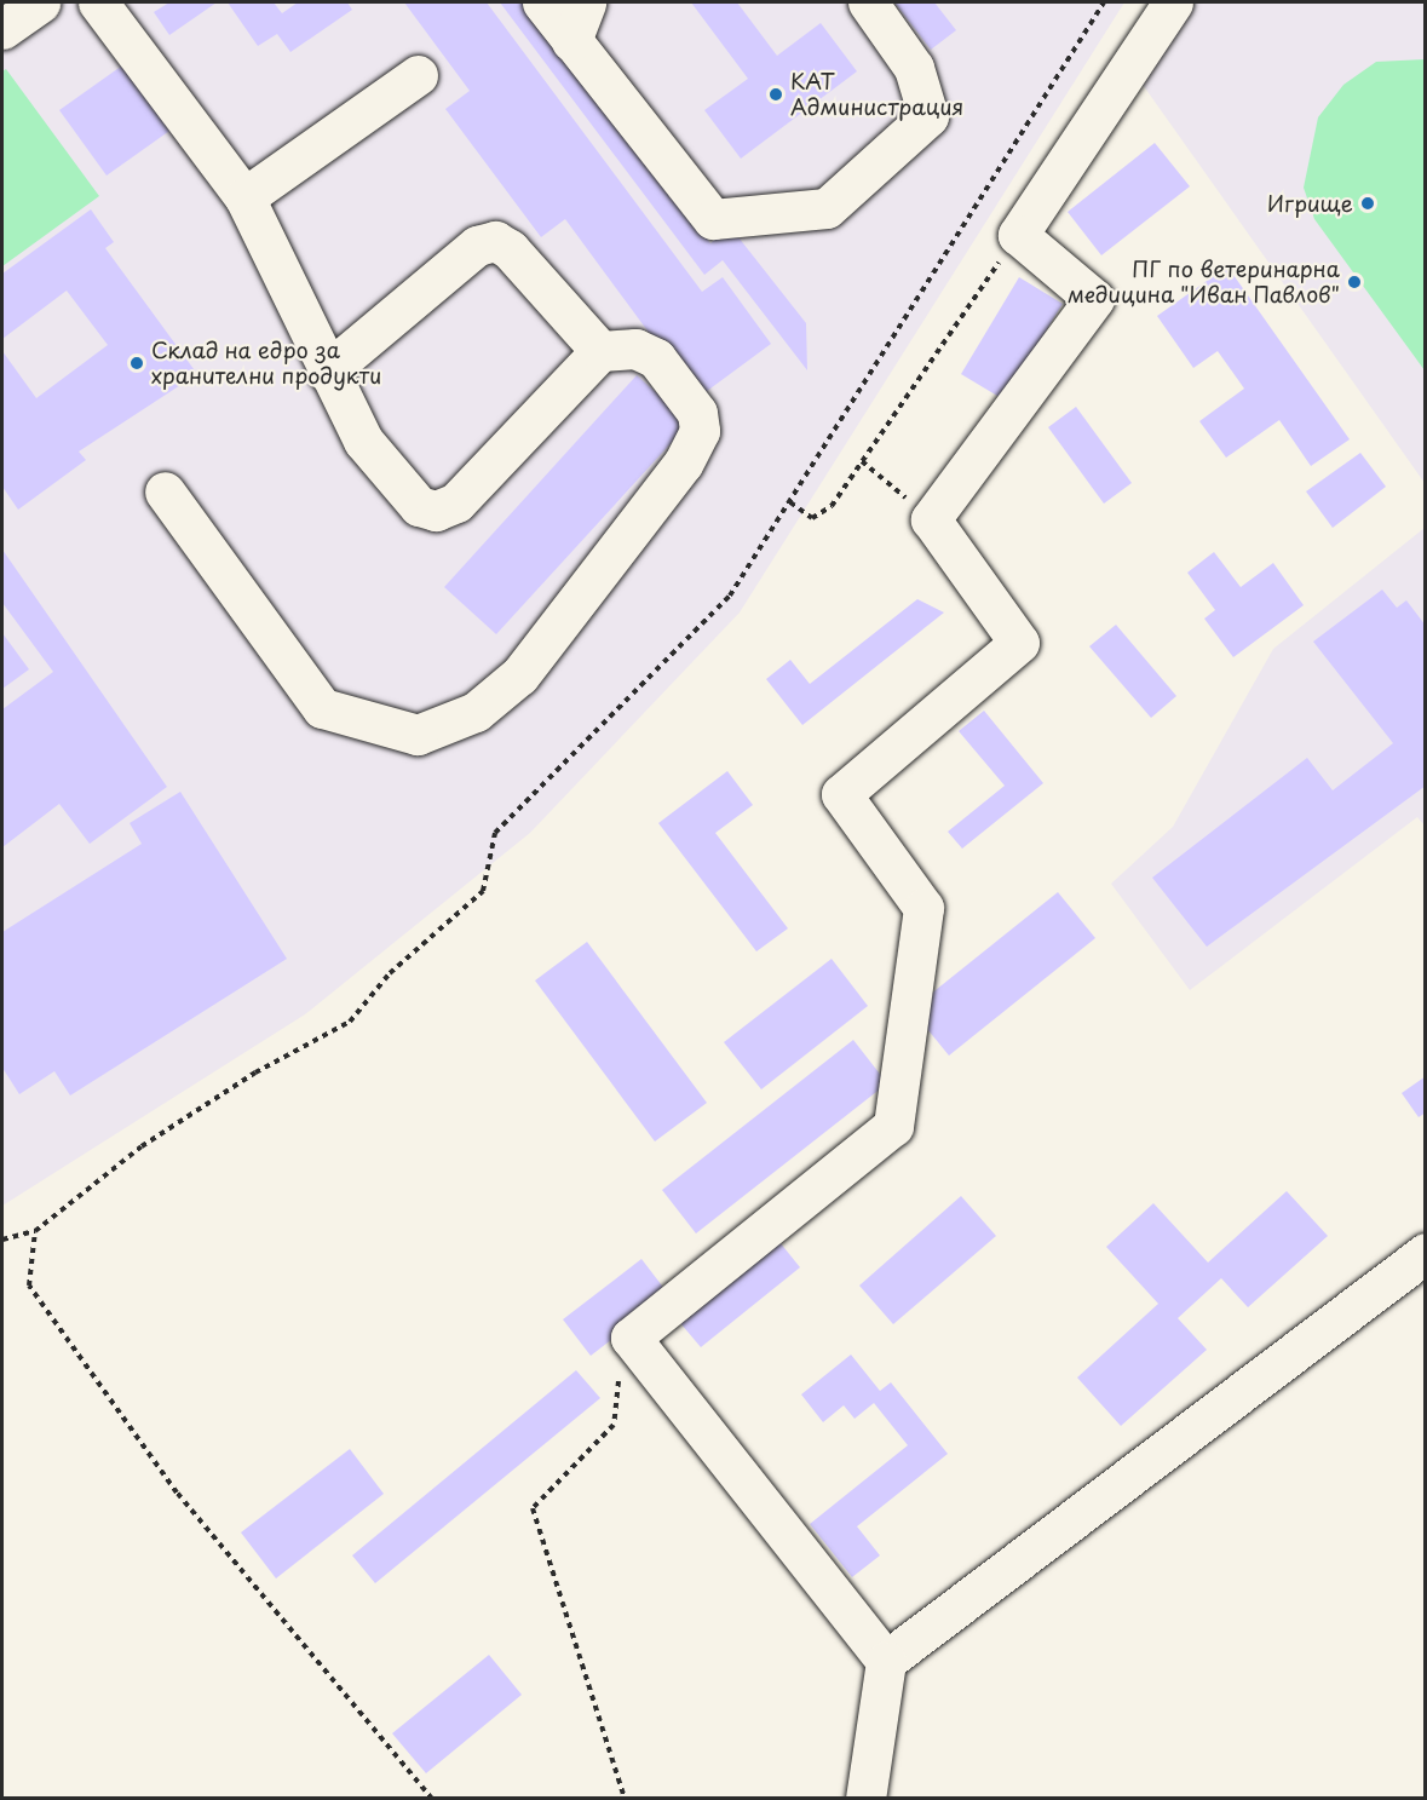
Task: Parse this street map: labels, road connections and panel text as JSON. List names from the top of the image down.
{
  "places": [
    "КАТ Администрация",
    "Игрище",
    "ПГ по ветеринарна медицина \"Иван Павлов\"",
    "Склад на едро за хранителни продукти"
  ]
}
